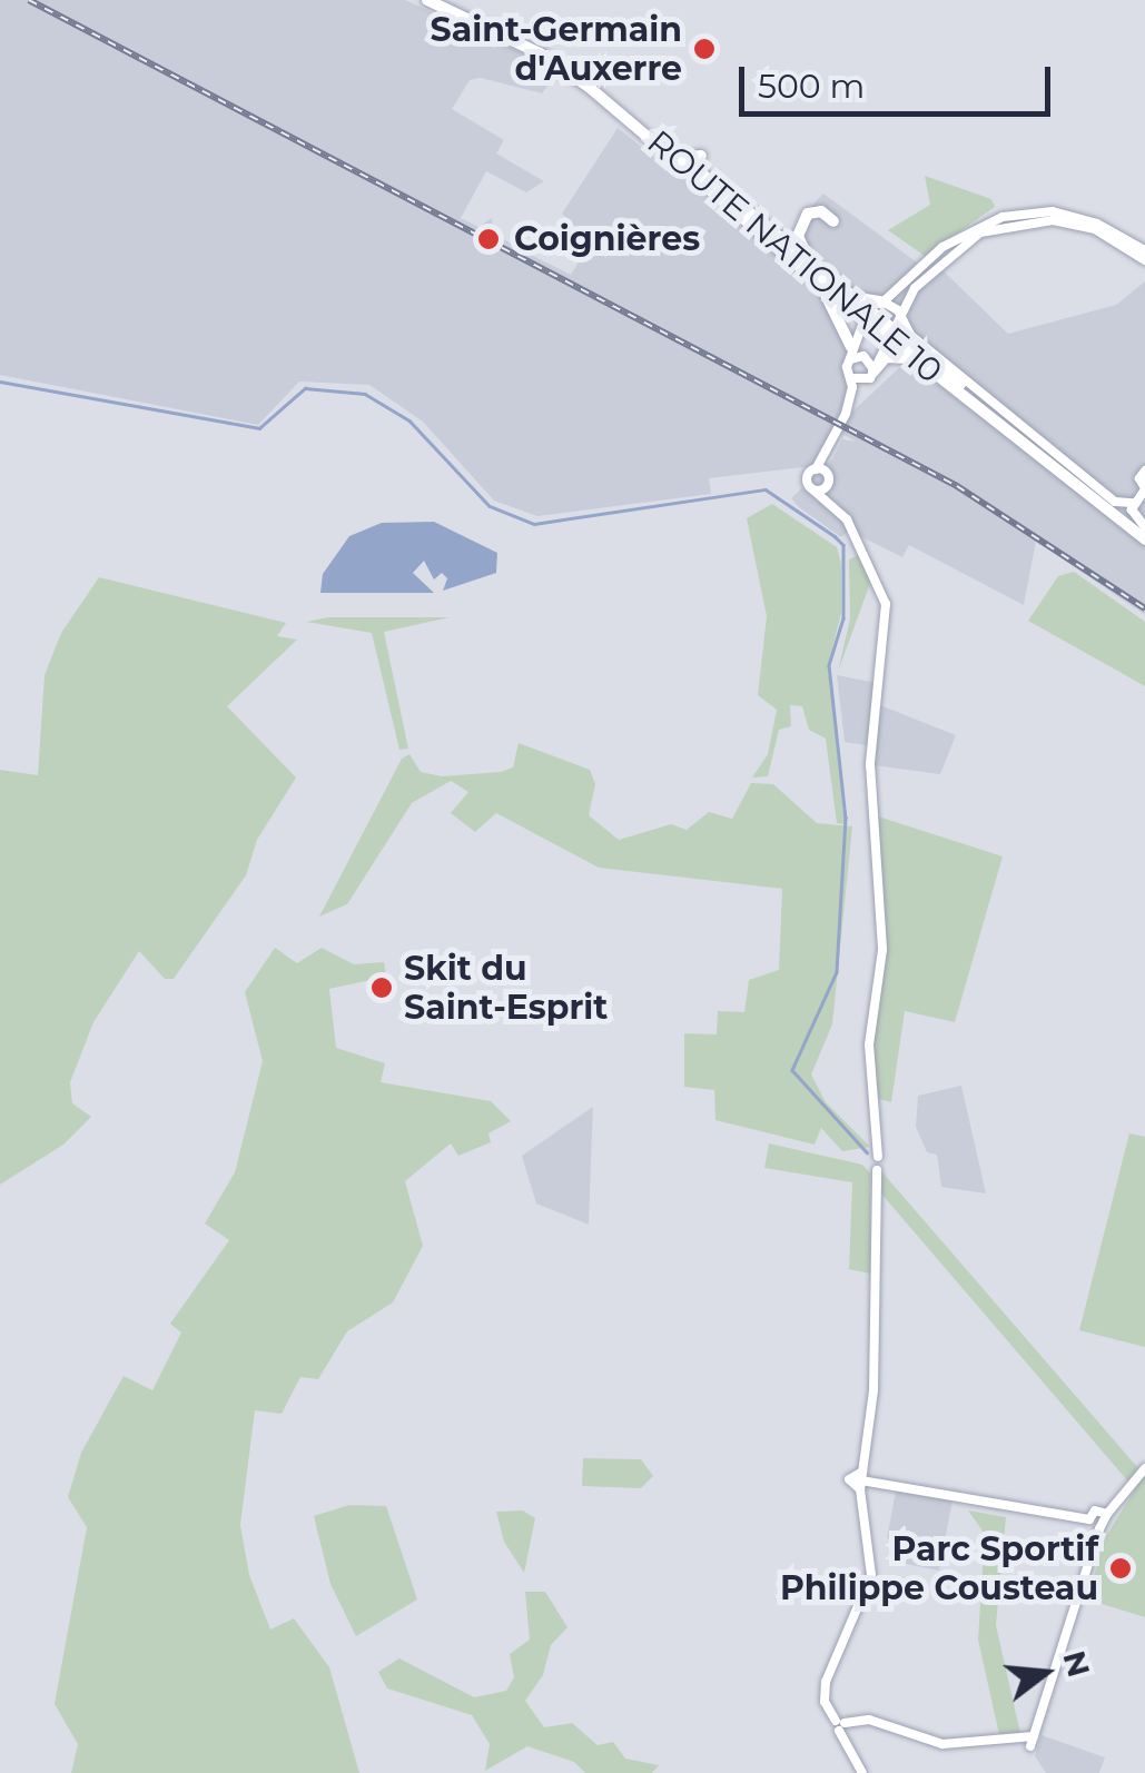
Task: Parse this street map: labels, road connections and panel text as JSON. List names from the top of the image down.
{
  "streets": {
    "main road": ["ROUTE NATIONALE 10"]
  },
  "places": [
    "Saint-Germain d'Auxerre",
    "Coignières",
    "Skit du Saint-Esprit",
    "Parc Sportif Philippe Cousteau"
  ],
  "scale_bar": "500 m",
  "north": "right"
}
